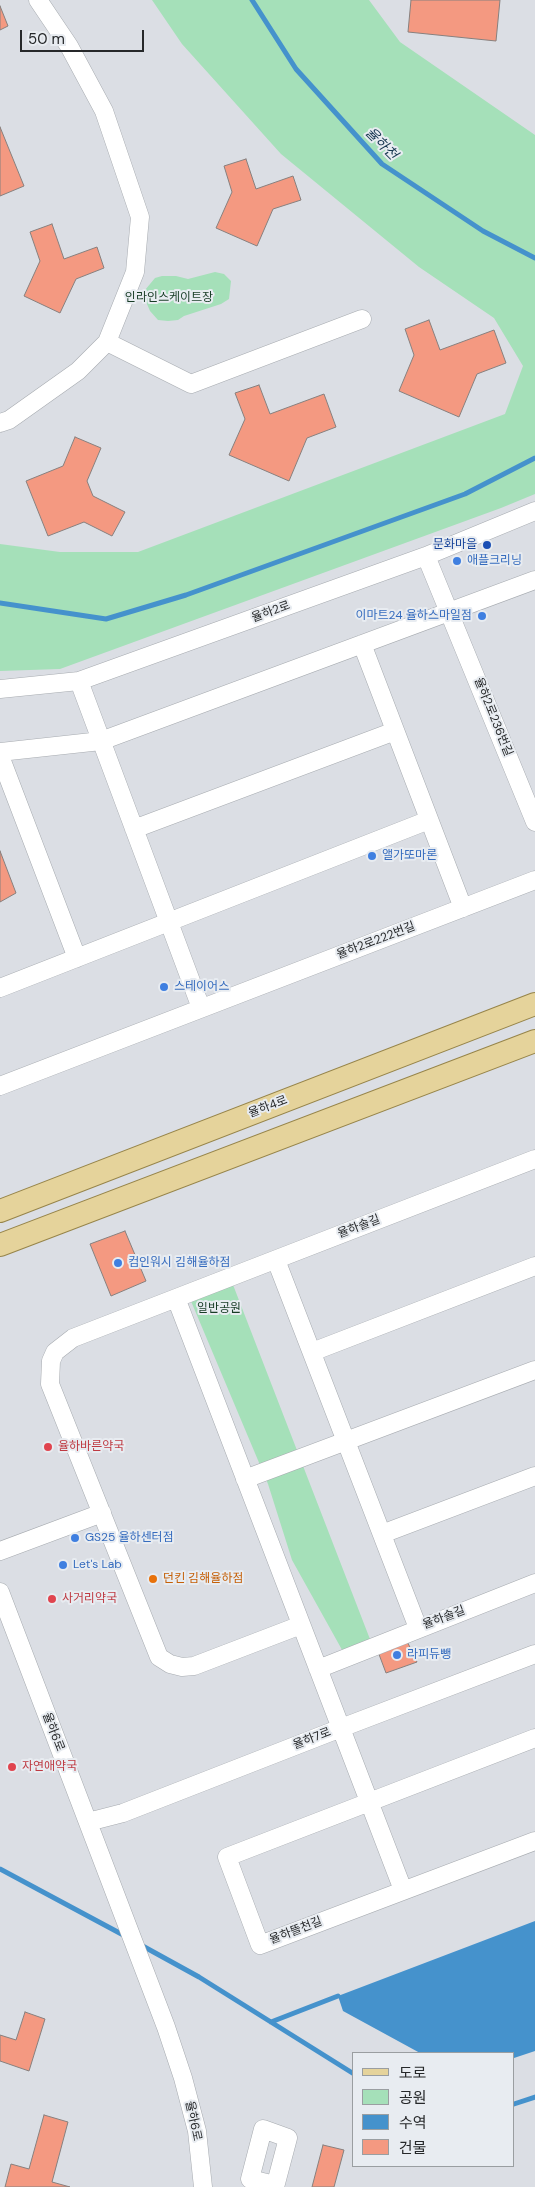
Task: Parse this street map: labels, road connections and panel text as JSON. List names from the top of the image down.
{
  "streets": {
    "main road": ["율하4로"],
    "street": [
      "율하2로",
      "율하2로236번길",
      "율하2로222번길",
      "율하솔길",
      "율하6로",
      "율하7로",
      "율하뜰천길"
    ]
  },
  "crossings": [
    ["율하2로", "율하2로236번길"],
    ["율하6로", "율하7로"]
  ],
  "water": ["율하천"],
  "parks": ["인라인스케이트장", "일반공원"],
  "places": [
    "문화마을",
    "애플크리닝",
    "이마트24 율하스마일점",
    "앨가또마론",
    "스테이어스",
    "컴인워시 김해율하점",
    "율하바른약국",
    "GS25 율하센터점",
    "Let's Lab",
    "던킨 김해율하점",
    "사거리약국",
    "라피듀뺑",
    "자연애약국"
  ],
  "legend": [
    "도로",
    "공원",
    "수역",
    "건물"
  ],
  "scale_bar": "50 m"
}
